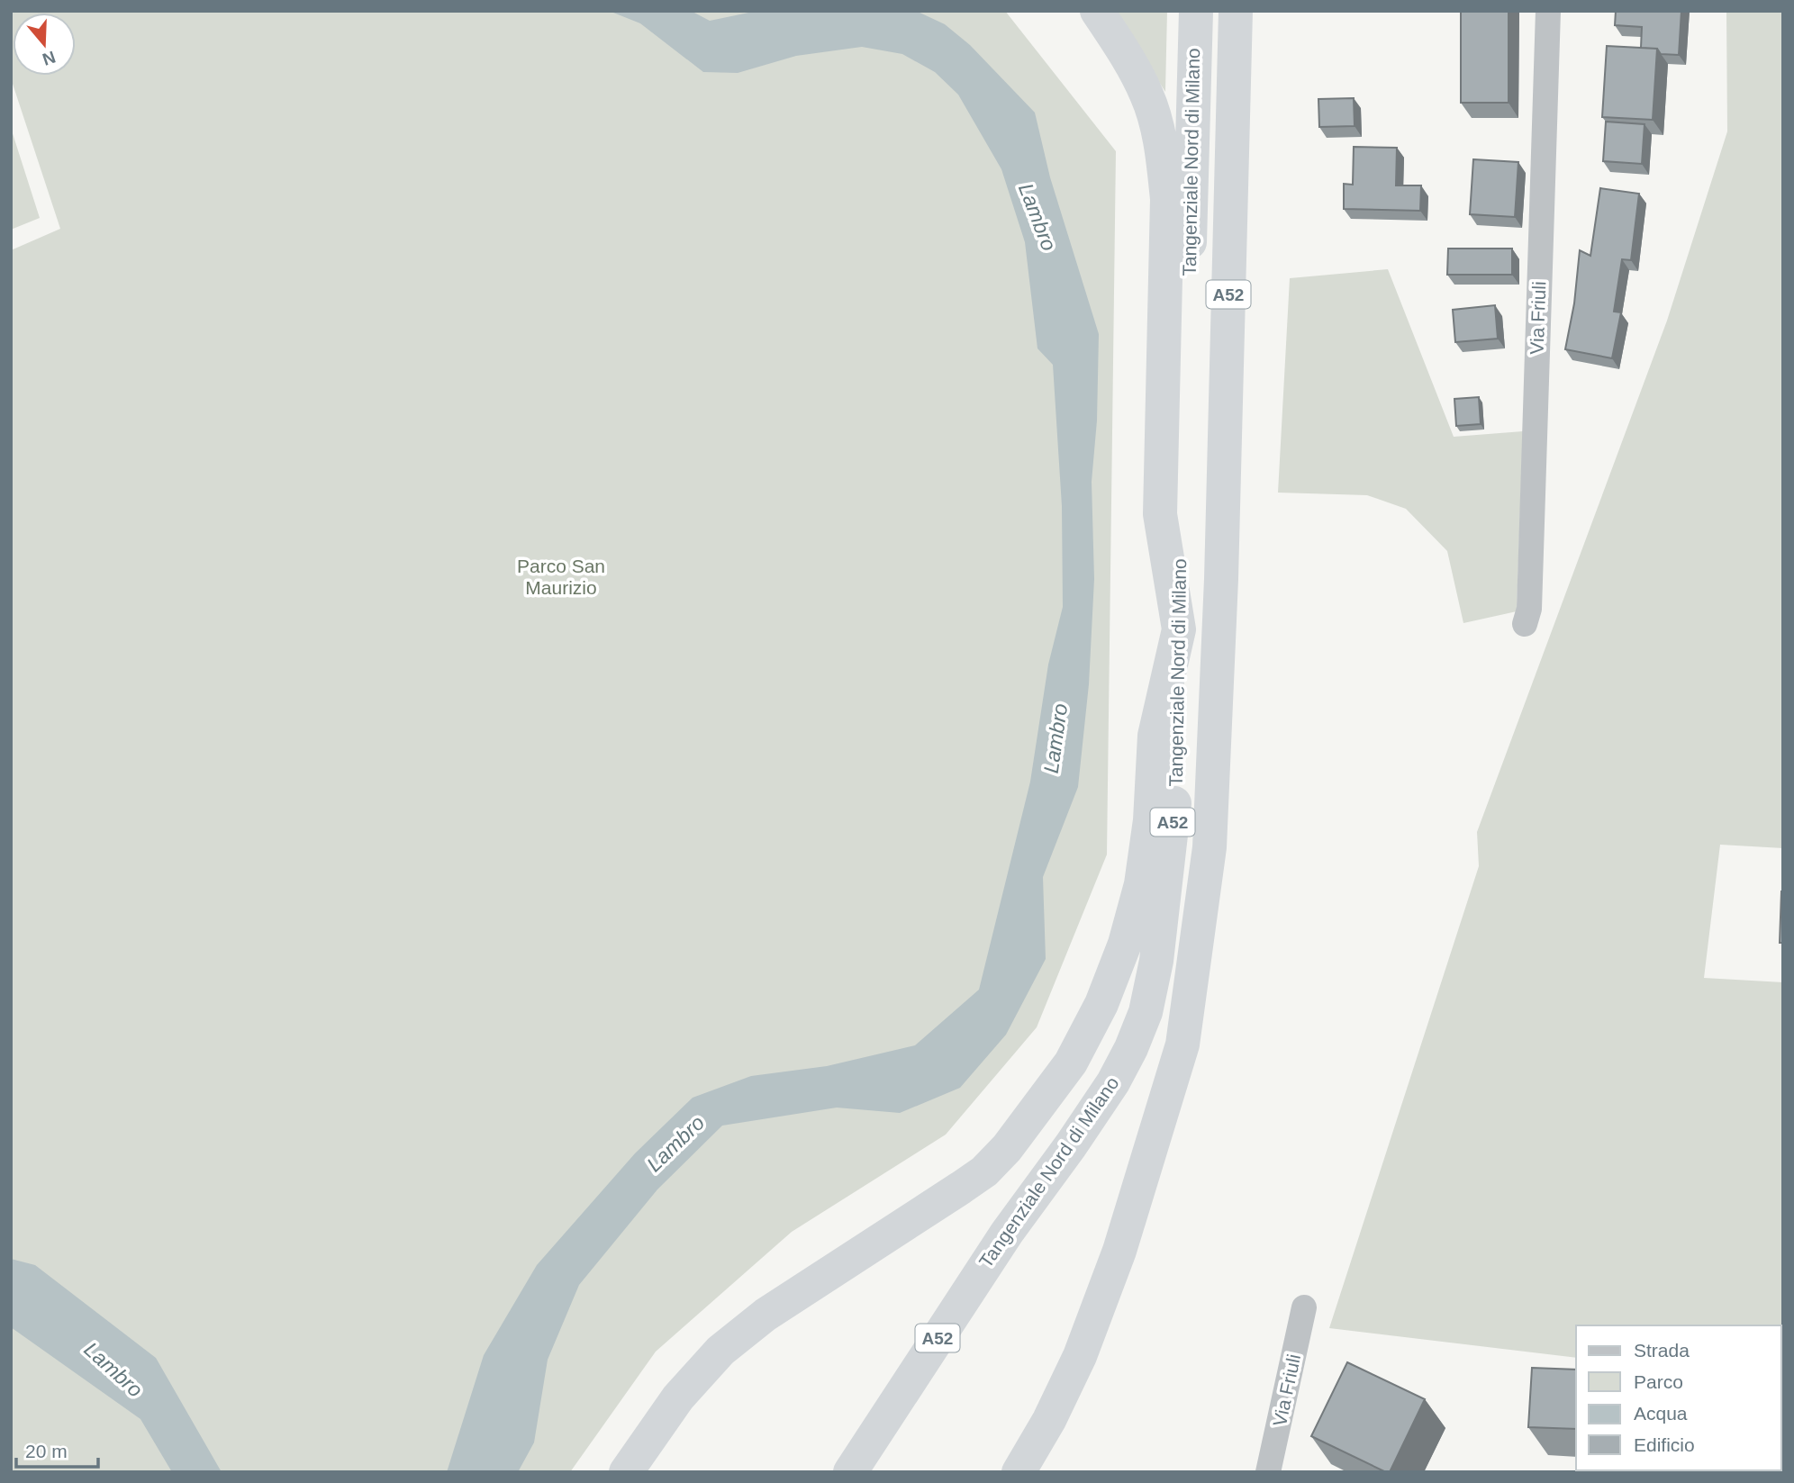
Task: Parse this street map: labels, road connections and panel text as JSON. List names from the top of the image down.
{
  "streets": {
    "highway": ["Tangenziale Nord di Milano", "A52"],
    "street": ["Via Friuli"]
  },
  "water": ["Lambro"],
  "parks": ["Parco San Maurizio"],
  "legend": [
    "Strada",
    "Parco",
    "Acqua",
    "Edificio"
  ],
  "scale_bar": "20 m",
  "north": "bottom"
}
